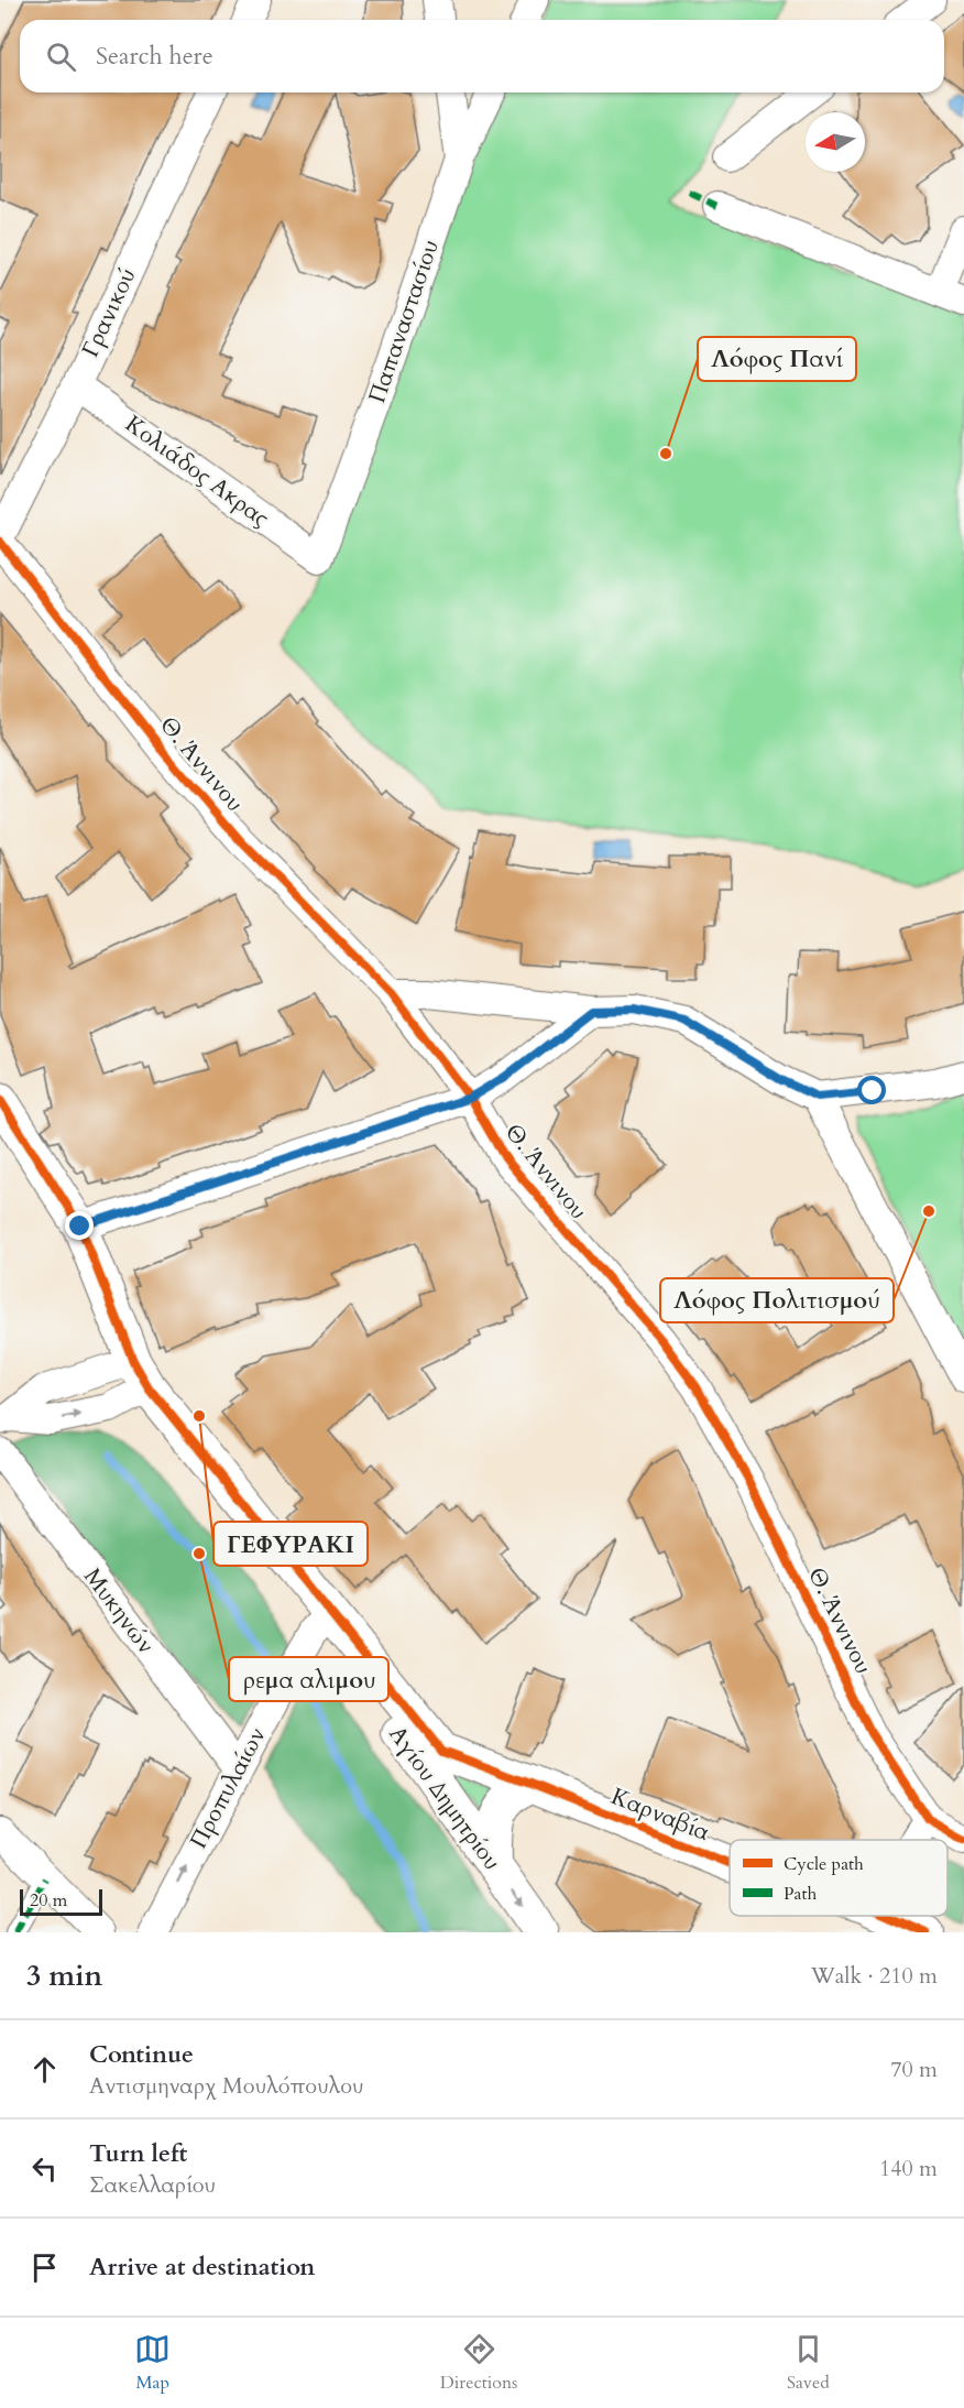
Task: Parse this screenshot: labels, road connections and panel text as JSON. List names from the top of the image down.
{
  "streets": {
    "street": [
      "Γρανικού",
      "Παπαναστασίου",
      "Κολιάδος Ακρας",
      "Θ. Άννινου",
      "Μυκηνών",
      "Προπυλαίων",
      "Αγίου Δημητρίου",
      "Καρναβία"
    ]
  },
  "crossings": [
    ["Γρανικού", "Κολιάδος Ακρας"],
    ["Παπαναστασίου", "Κολιάδος Ακρας"],
    ["Μυκηνών", "Προπυλαίων"],
    ["Προπυλαίων", "Αγίου Δημητρίου"],
    ["Αγίου Δημητρίου", "Καρναβία"]
  ],
  "one_way": ["Προπυλαίων"],
  "places": [
    "Λόφος Πανί",
    "Λόφος Πολιτισμού",
    "ΓΕΦΥΡΑΚΙ",
    "ρεμα αλιμου"
  ],
  "legend": ["Cycle path", "Path"],
  "scale_bar": "20 m",
  "north": "left",
  "page": {
    "search": "Search here",
    "scale": "20 m",
    "heading": ["3 min", "Walk · 210 m"],
    "list": [
      ["Continue", "Αντισμηναρχ Μουλόπουλου", "70 m"],
      ["Turn left", "Σακελλαρίου", "140 m"],
      "Arrive at destination"
    ],
    "nav": ["Map", "Directions", "Saved"]
  }
}
